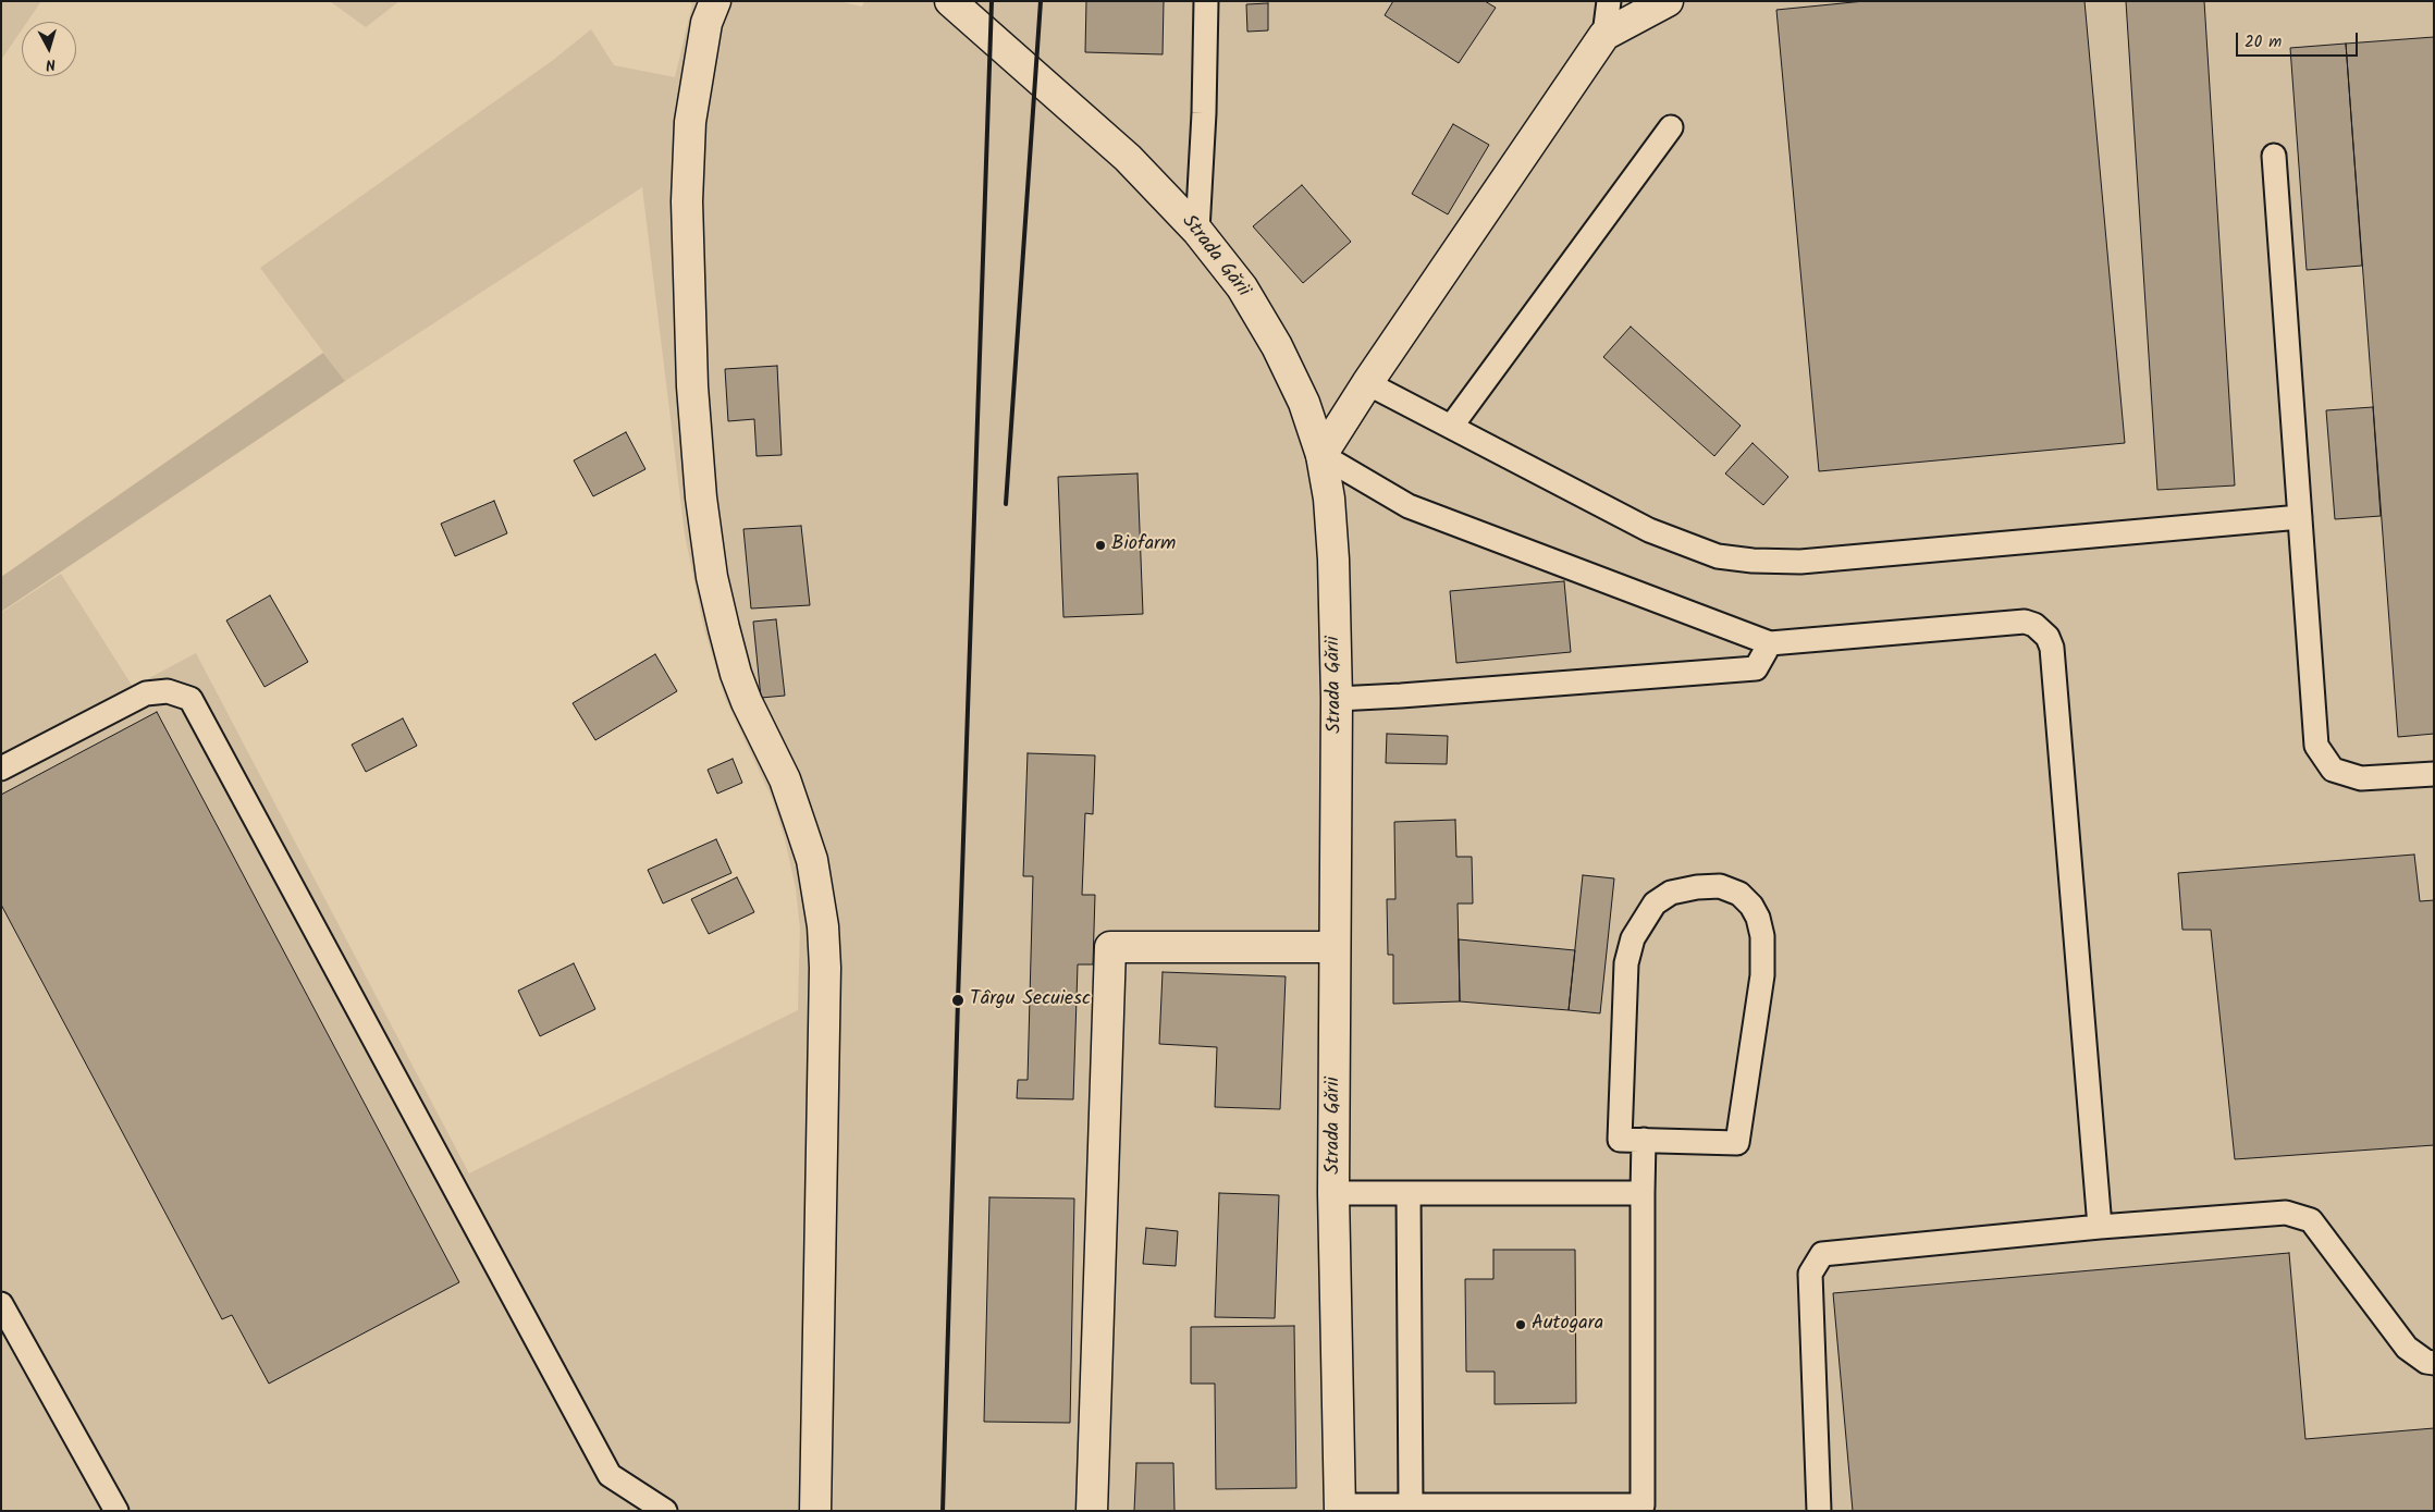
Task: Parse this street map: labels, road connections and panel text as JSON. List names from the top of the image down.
{
  "streets": {
    "street": ["Strada Gării"]
  },
  "places": ["Biofarm", "Târgu Secuiesc", "Autogara"],
  "scale_bar": "20 m",
  "north": "bottom"
}
